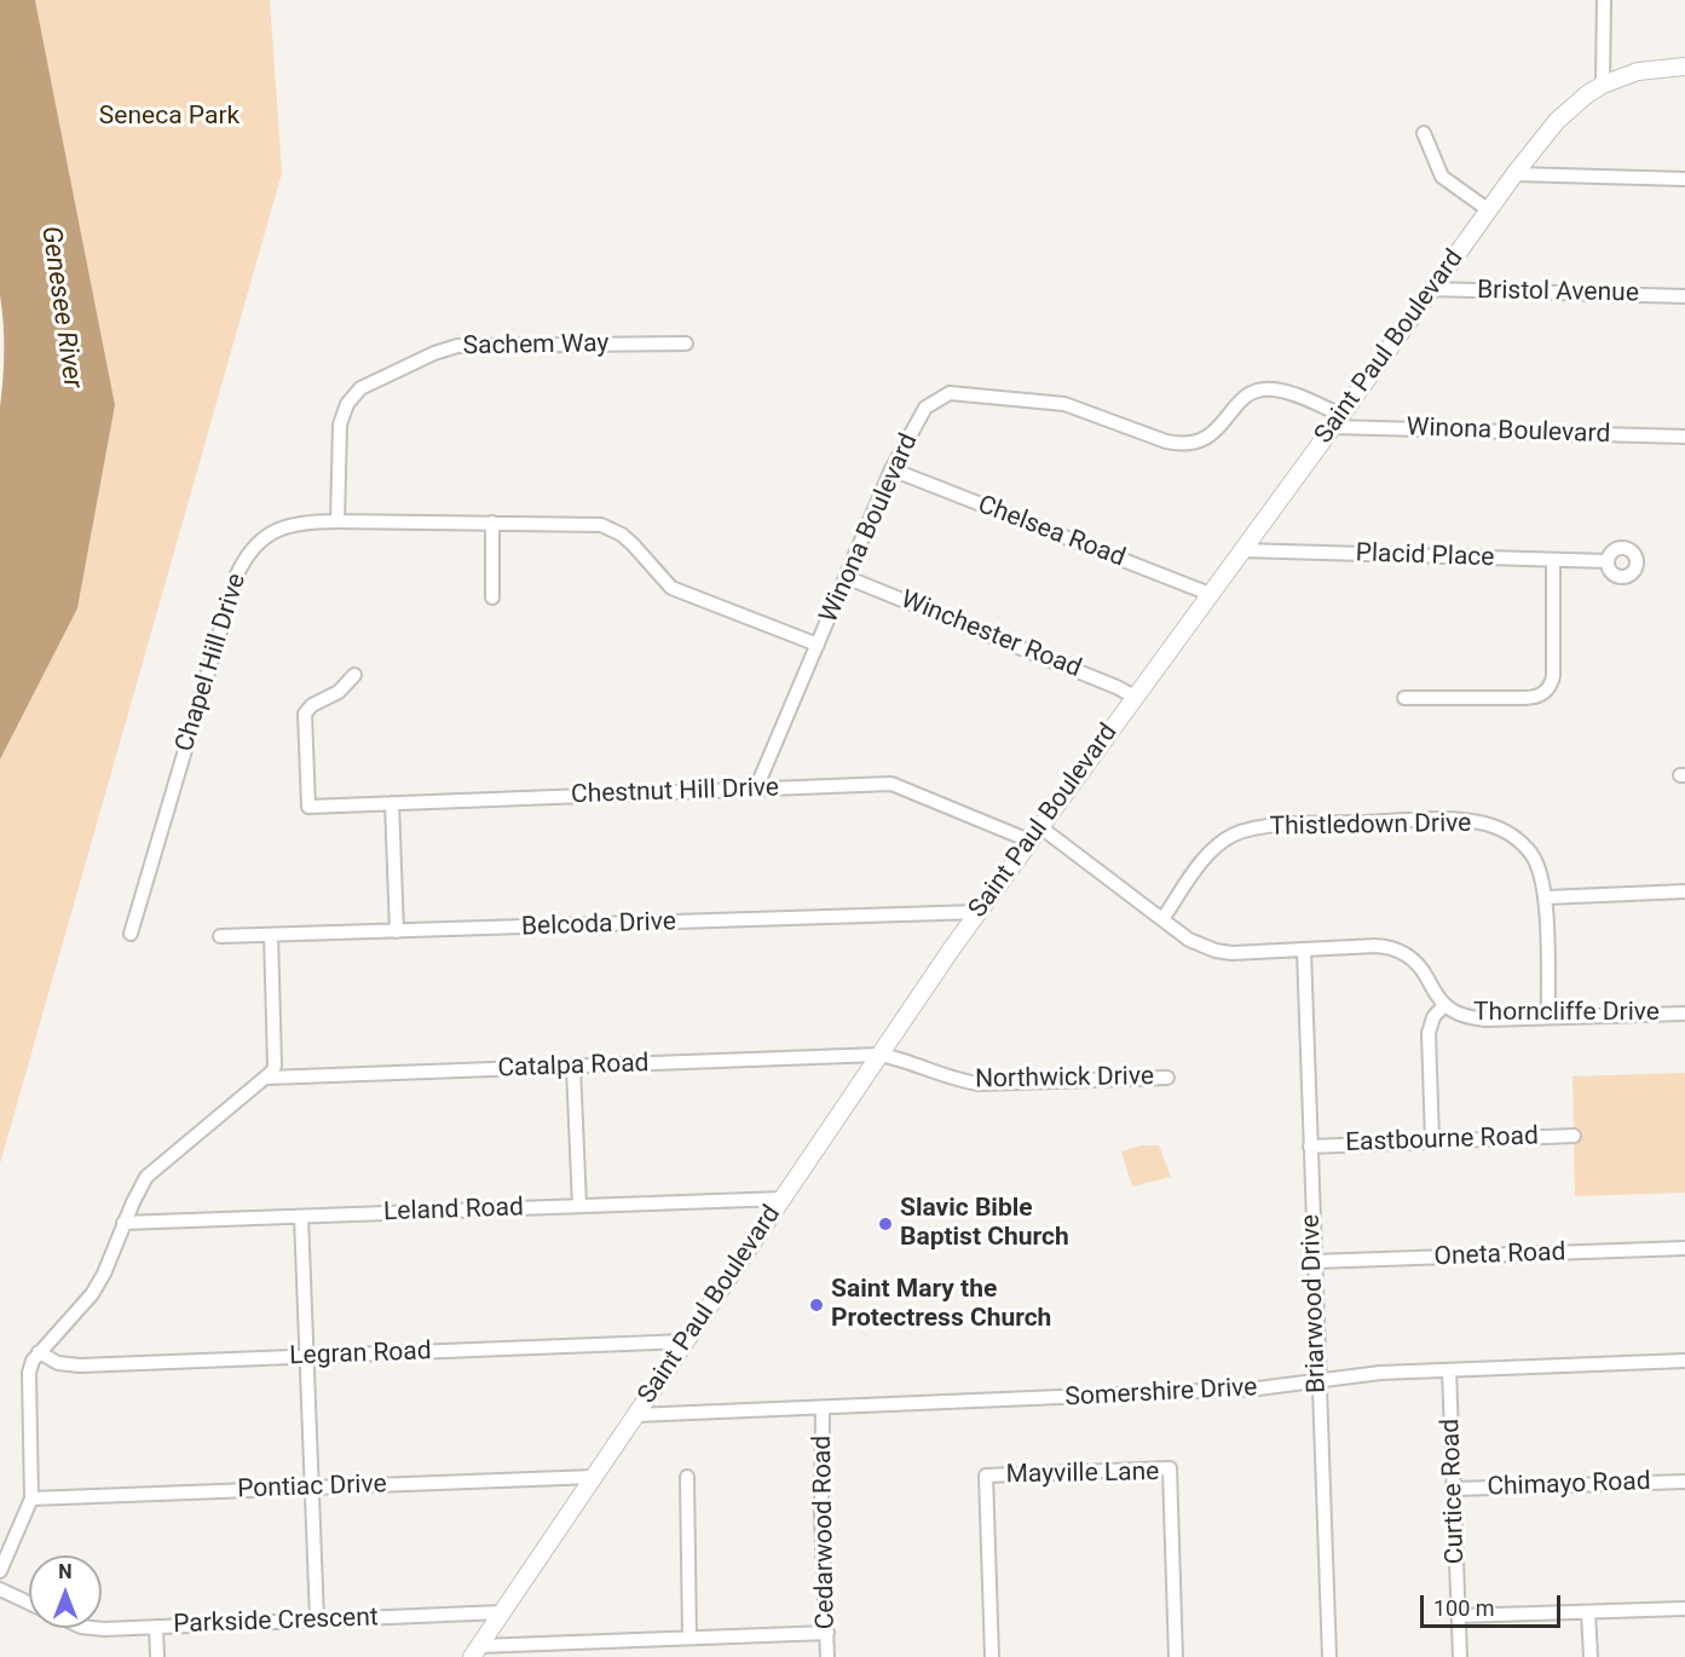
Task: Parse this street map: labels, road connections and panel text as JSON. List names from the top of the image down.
{
  "streets": {
    "main road": ["Saint Paul Boulevard"],
    "street": [
      "Bristol Avenue",
      "Sachem Way",
      "Winona Boulevard",
      "Chelsea Road",
      "Placid Place",
      "Winchester Road",
      "Chapel Hill Drive",
      "Chestnut Hill Drive",
      "Thistledown Drive",
      "Belcoda Drive",
      "Thorncliffe Drive",
      "Catalpa Road",
      "Northwick Drive",
      "Eastbourne Road",
      "Leland Road",
      "Oneta Road",
      "Briarwood Drive",
      "Legran Road",
      "Somershire Drive",
      "Mayville Lane",
      "Chimayo Road",
      "Pontiac Drive",
      "Curtice Road",
      "Cedarwood Road",
      "Parkside Crescent"
    ]
  },
  "crossings": [
    ["Bristol Avenue", "Saint Paul Boulevard"],
    ["Sachem Way", "Chapel Hill Drive"],
    ["Saint Paul Boulevard", "Winona Boulevard"],
    ["Saint Paul Boulevard", "Chelsea Road"],
    ["Saint Paul Boulevard", "Placid Place"],
    ["Saint Paul Boulevard", "Winchester Road"],
    ["Saint Paul Boulevard", "Chestnut Hill Drive"],
    ["Saint Paul Boulevard", "Belcoda Drive"],
    ["Saint Paul Boulevard", "Thorncliffe Drive"],
    ["Saint Paul Boulevard", "Catalpa Road"],
    ["Saint Paul Boulevard", "Northwick Drive"],
    ["Saint Paul Boulevard", "Leland Road"],
    ["Saint Paul Boulevard", "Legran Road"],
    ["Saint Paul Boulevard", "Somershire Drive"],
    ["Saint Paul Boulevard", "Pontiac Drive"],
    ["Saint Paul Boulevard", "Parkside Crescent"],
    ["Winona Boulevard", "Chelsea Road"],
    ["Winona Boulevard", "Winchester Road"],
    ["Winona Boulevard", "Chapel Hill Drive"],
    ["Winona Boulevard", "Chestnut Hill Drive"],
    ["Thistledown Drive", "Thorncliffe Drive"],
    ["Thorncliffe Drive", "Briarwood Drive"],
    ["Catalpa Road", "Northwick Drive"],
    ["Eastbourne Road", "Briarwood Drive"],
    ["Oneta Road", "Briarwood Drive"],
    ["Briarwood Drive", "Somershire Drive"],
    ["Somershire Drive", "Curtice Road"],
    ["Somershire Drive", "Cedarwood Road"],
    ["Chimayo Road", "Curtice Road"]
  ],
  "water": ["Genesee River"],
  "parks": ["Seneca Park"],
  "places": ["Slavic Bible Baptist Church", "Saint Mary the Protectress Church"],
  "scale_bar": "100 m",
  "north": "top"
}
